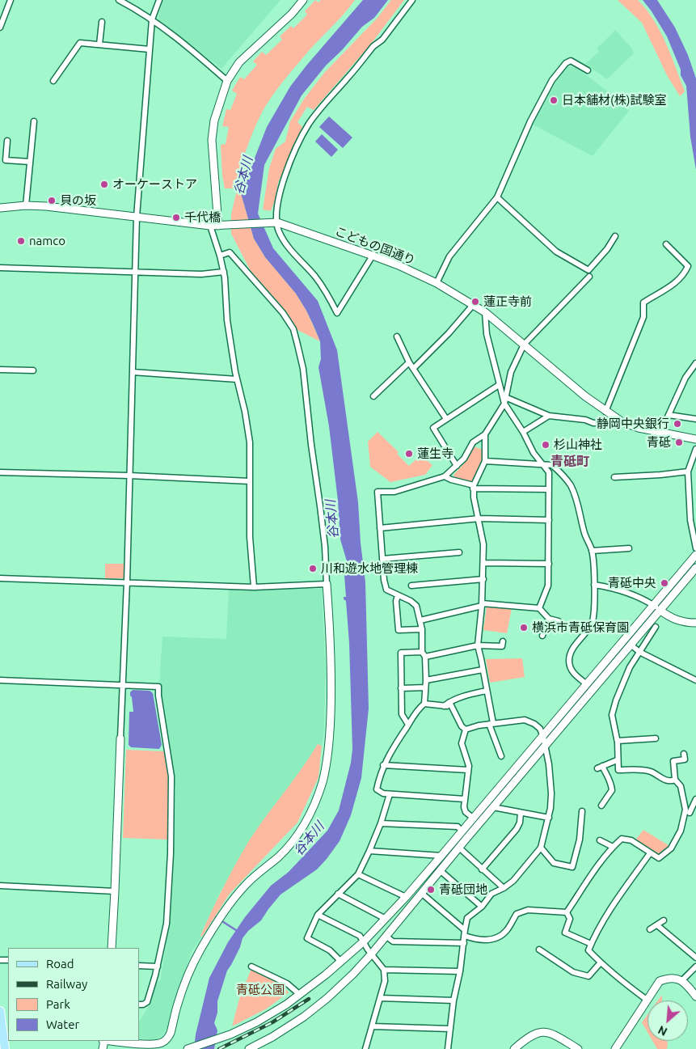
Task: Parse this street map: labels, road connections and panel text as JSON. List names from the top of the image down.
{
  "streets": {
    "street": ["こどもの国通り"]
  },
  "districts": ["青砥町"],
  "water": ["谷本川"],
  "parks": ["青砥公園"],
  "places": [
    "日本舗材(株)試験室",
    "オーケーストア",
    "貝の坂",
    "千代橋",
    "namco",
    "蓮正寺前",
    "静岡中央銀行",
    "青砥",
    "杉山神社",
    "蓮生寺",
    "川和遊水地管理棟",
    "青砥中央",
    "横浜市青砥保育園",
    "青砥団地"
  ],
  "legend": [
    "Road",
    "Railway",
    "Park",
    "Water"
  ],
  "north": "bottom left"
}
